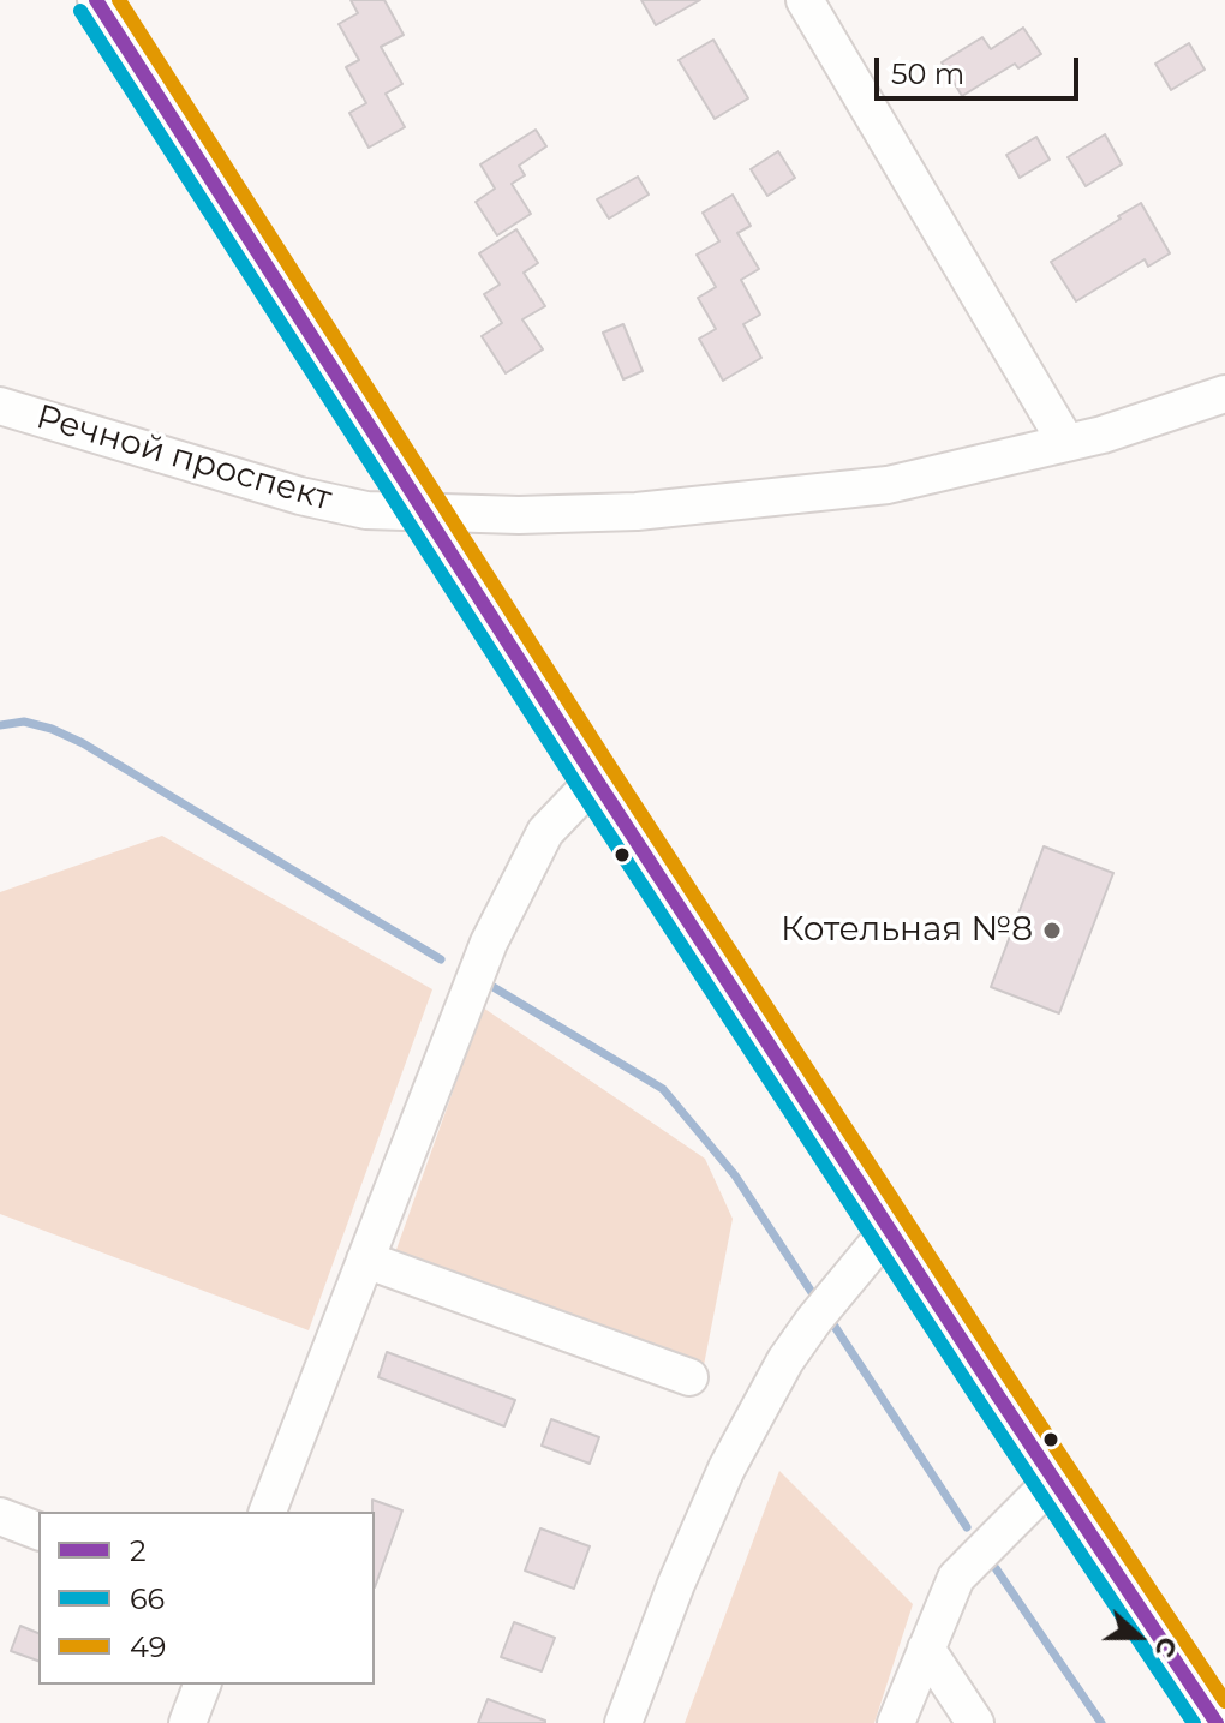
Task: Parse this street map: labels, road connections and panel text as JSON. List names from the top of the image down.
{
  "streets": {
    "street": ["Речной проспект"]
  },
  "places": ["Котельная №8"],
  "lines": ["transit line 2", "transit line 49", "transit line 66"],
  "legend": ["2", "66", "49"],
  "scale_bar": "50 m",
  "north": "right"
}
